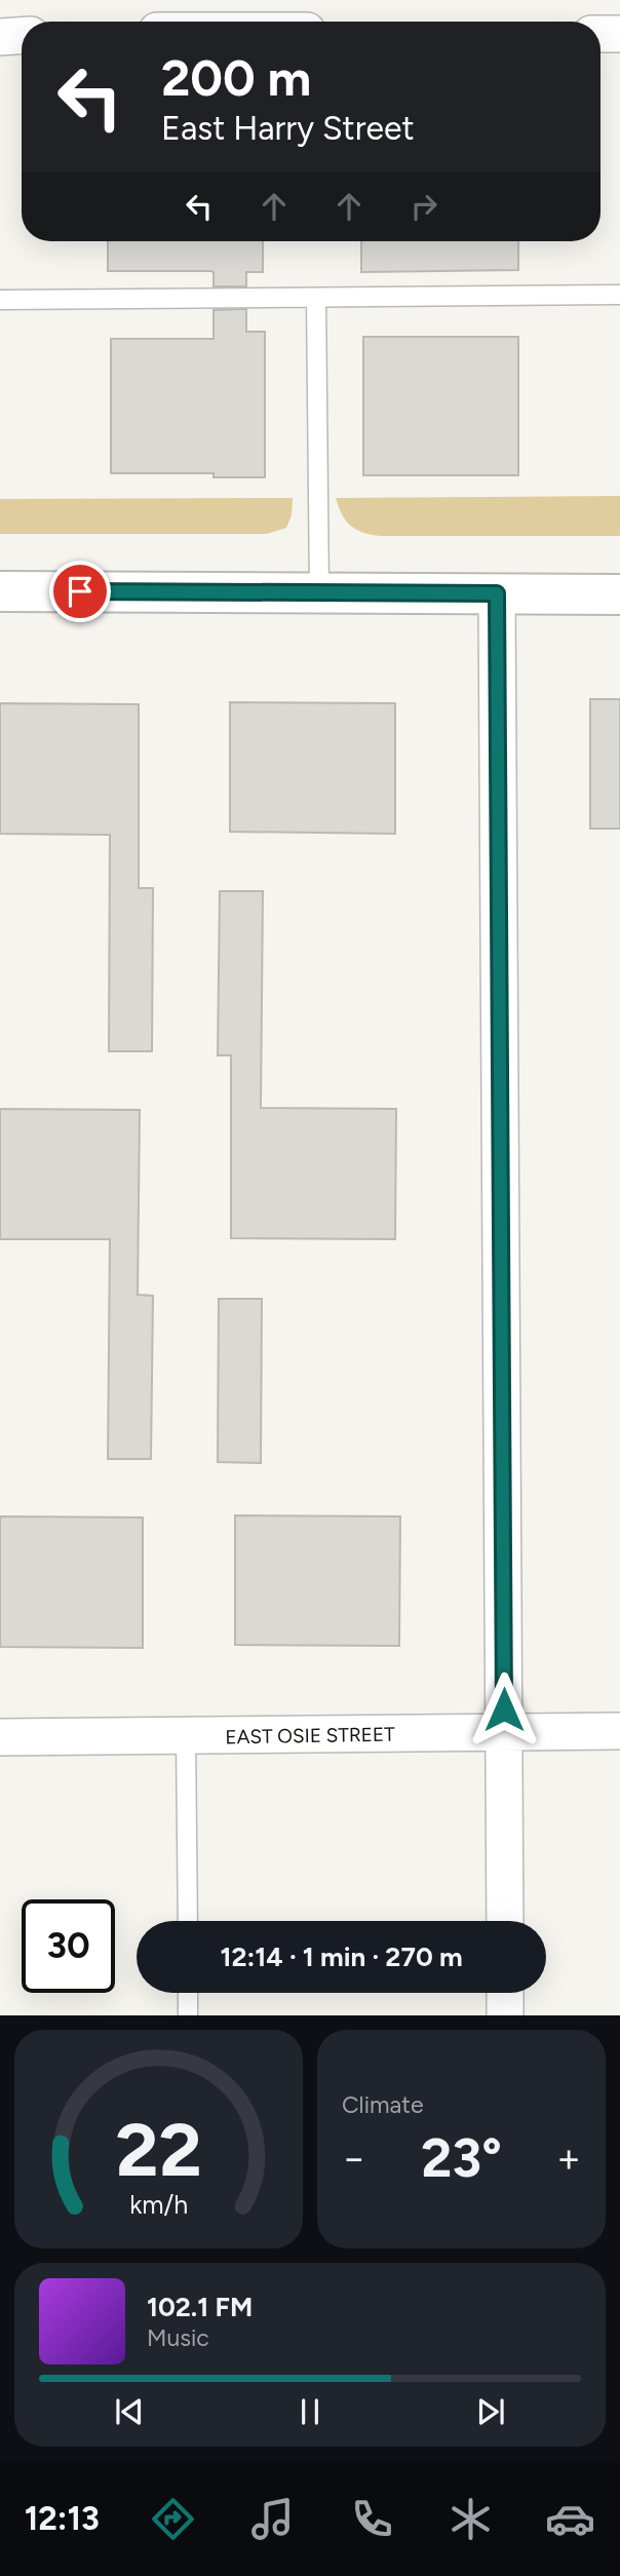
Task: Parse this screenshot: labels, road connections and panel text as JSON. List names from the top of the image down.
{
  "streets": {
    "street": ["EAST OSIE STREET"]
  },
  "page": {
    "turn": ["200 m", "East Harry Street"],
    "limit": "30",
    "trip": "12:14 · 1 min · 270 m",
    "tile": "Climate",
    "heat": ["−", "23°", "+"],
    "song": ["102.1 FM", "Music"],
    "tabs": "12:13",
    "gauge": ["22", "km/h"]
  }
}
